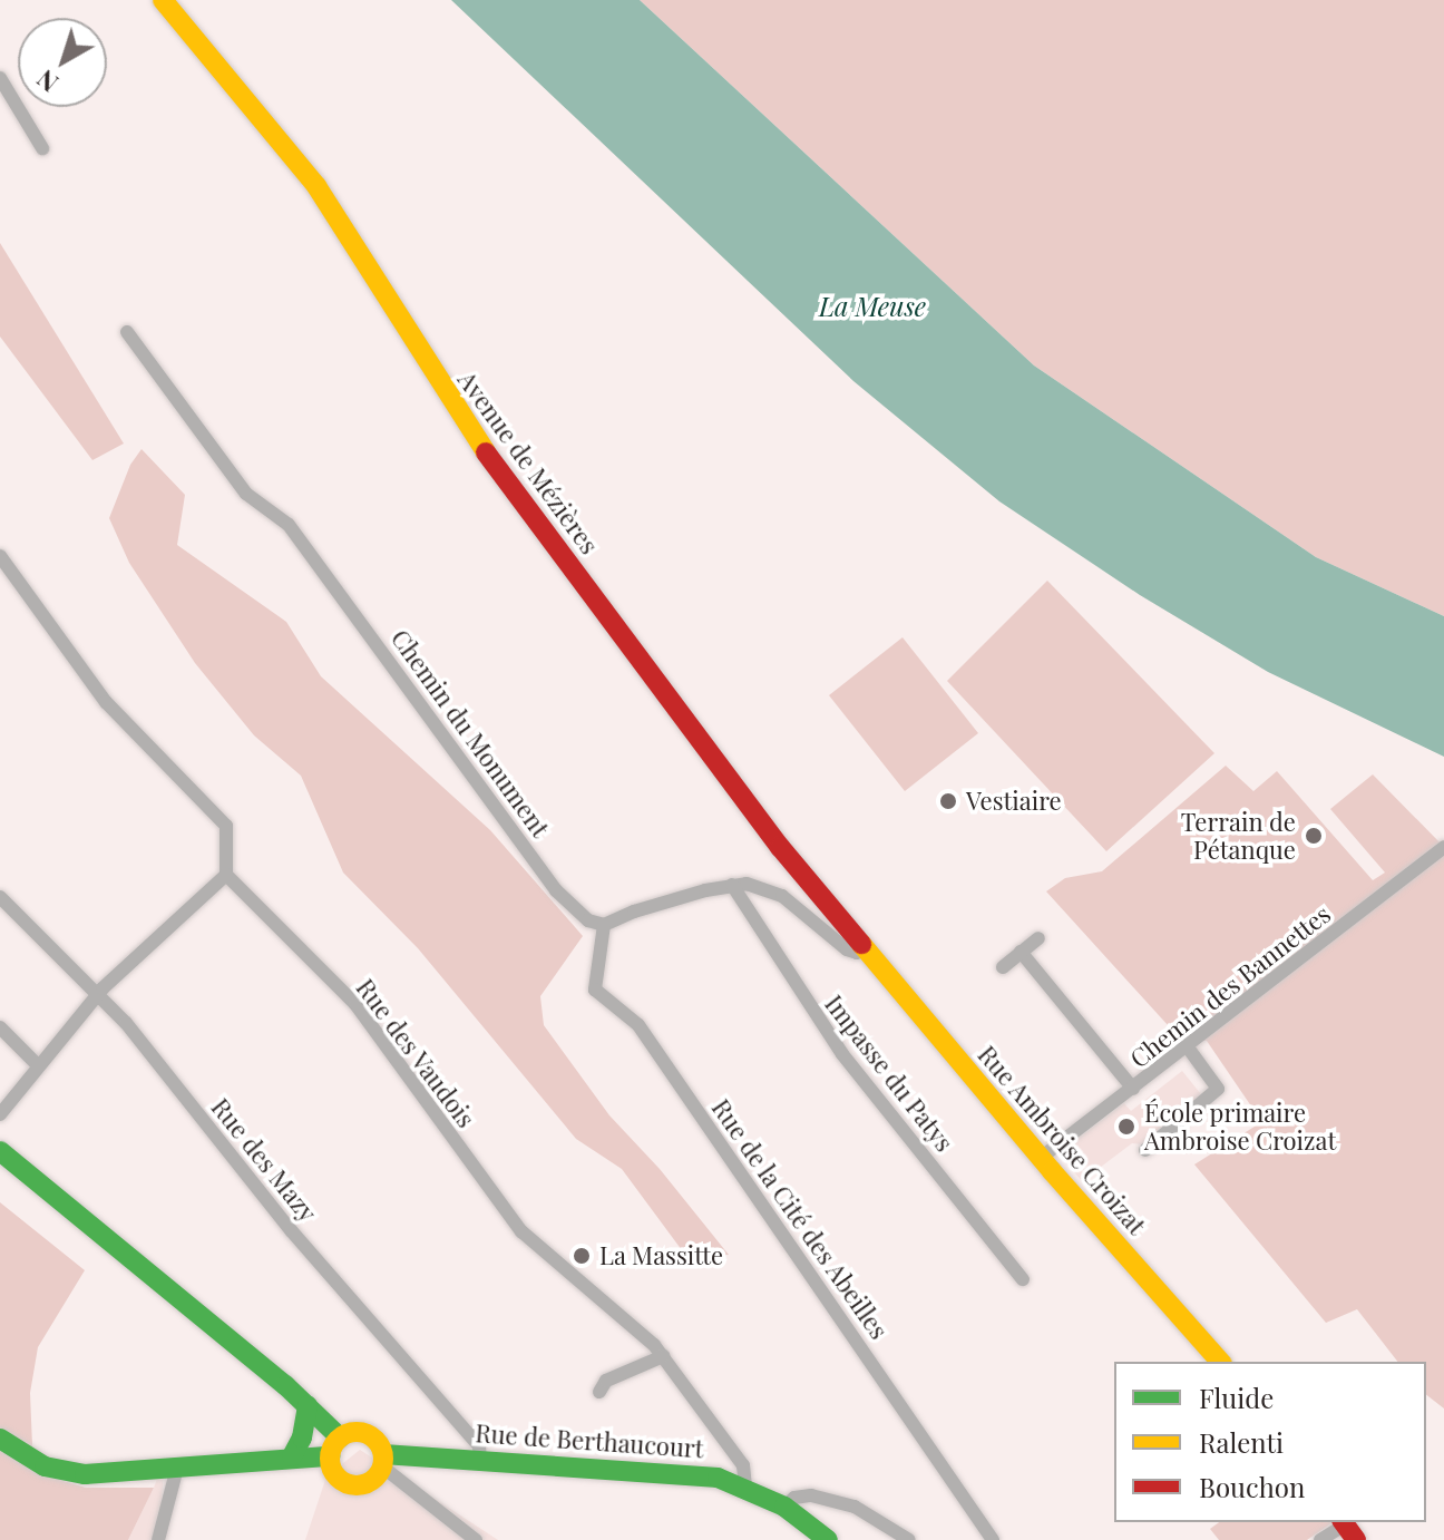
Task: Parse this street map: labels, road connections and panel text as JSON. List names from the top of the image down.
{
  "streets": {
    "main road": ["Avenue de Mézières", "Rue Ambroise Croizat", "Rue de Berthaucourt"],
    "street": [
      "Chemin du Monument",
      "Chemin des Bannettes",
      "Rue des Vaudois",
      "Impasse du Patys",
      "Rue des Mazy",
      "Rue de la Cité des Abeilles"
    ]
  },
  "crossings": [
    ["Avenue de Mézières", "Rue Ambroise Croizat"],
    ["Chemin du Monument", "Rue de la Cité des Abeilles"],
    ["Chemin des Bannettes", "Rue Ambroise Croizat"],
    ["Rue des Vaudois", "Rue de Berthaucourt"],
    ["Rue des Mazy", "Rue de Berthaucourt"]
  ],
  "water": ["La Meuse"],
  "places": [
    "Vestiaire",
    "Terrain de Pétanque",
    "École primaire Ambroise Croizat",
    "La Massitte"
  ],
  "legend": ["Fluide", "Ralenti", "Bouchon"],
  "north": "bottom left"
}
